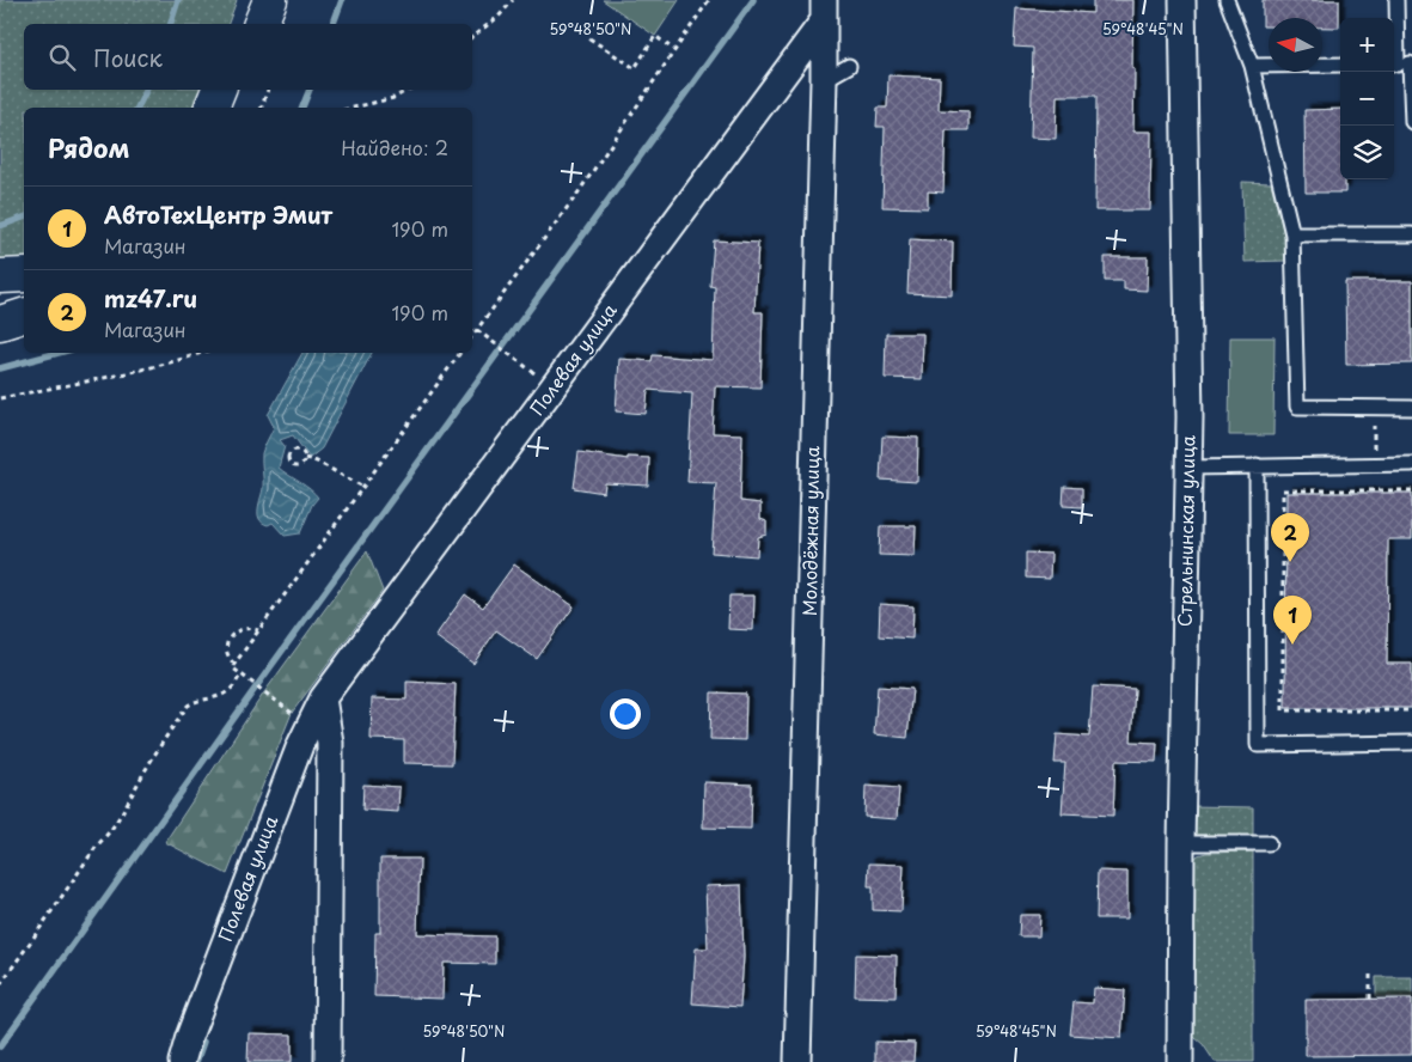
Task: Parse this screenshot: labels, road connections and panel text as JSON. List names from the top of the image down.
{
  "streets": {
    "street": ["Полевая улица", "Молодёжная улица", "Стрельнинская улица"]
  },
  "crossings": [
    ["Полевая улица", "Молодёжная улица"]
  ],
  "north": "left",
  "page": {
    "map_buttons": ["+", "−"],
    "search": "Поиск",
    "heading": ["Рядом", "Найдено: 2"],
    "list": [
      {
        "mark": "1",
        "name": "АвтоТехЦентр Эмит",
        "note": "Магазин",
        "value": "190 m"
      },
      {
        "mark": "2",
        "name": "mz47.ru",
        "note": "Магазин",
        "value": "190 m"
      }
    ],
    "pins": ["2", "1"]
  },
  "coordinates": ["59°48'50\"N", "59°48'45\"N"]
}
